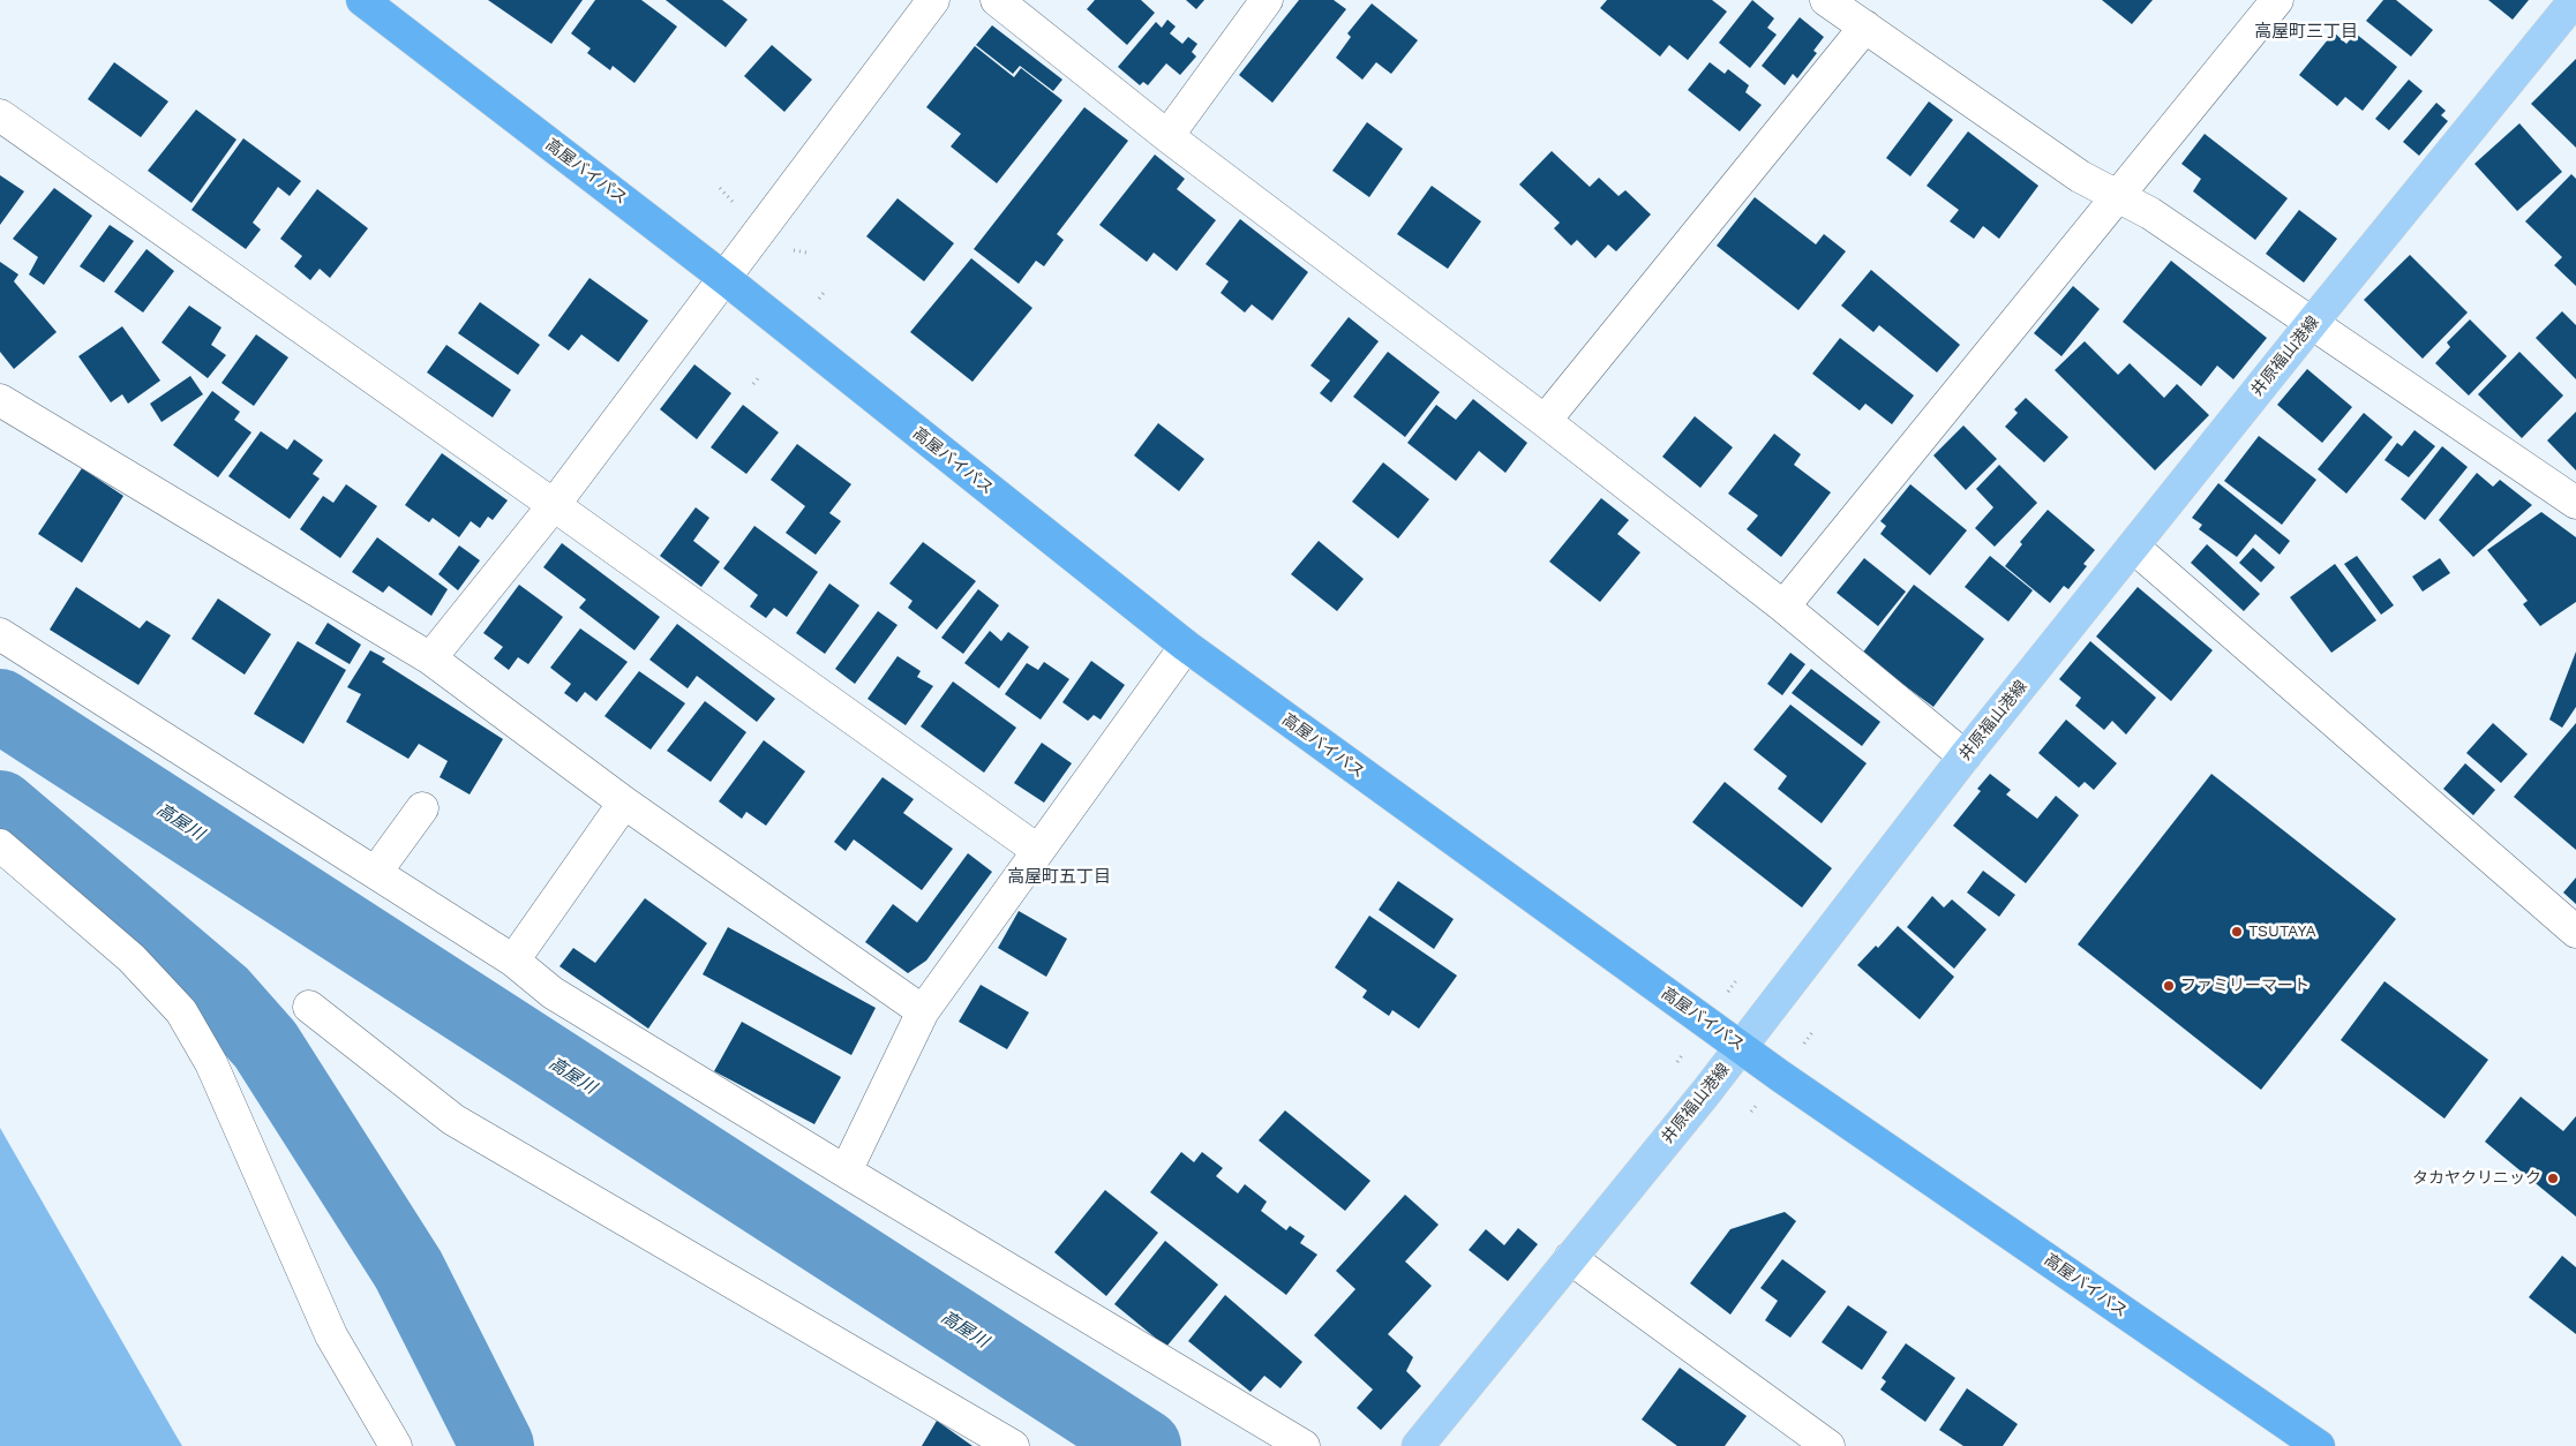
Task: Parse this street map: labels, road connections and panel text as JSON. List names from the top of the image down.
{
  "streets": {
    "highway": ["高屋バイパス"],
    "main road": ["井原福山港線"]
  },
  "crossings": [
    ["高屋バイパス", "井原福山港線"]
  ],
  "districts": ["高屋町三丁目", "高屋町五丁目"],
  "water": ["高屋川"],
  "places": ["TSUTAYA", "ファミリーマート", "タカヤクリニック"]
}
